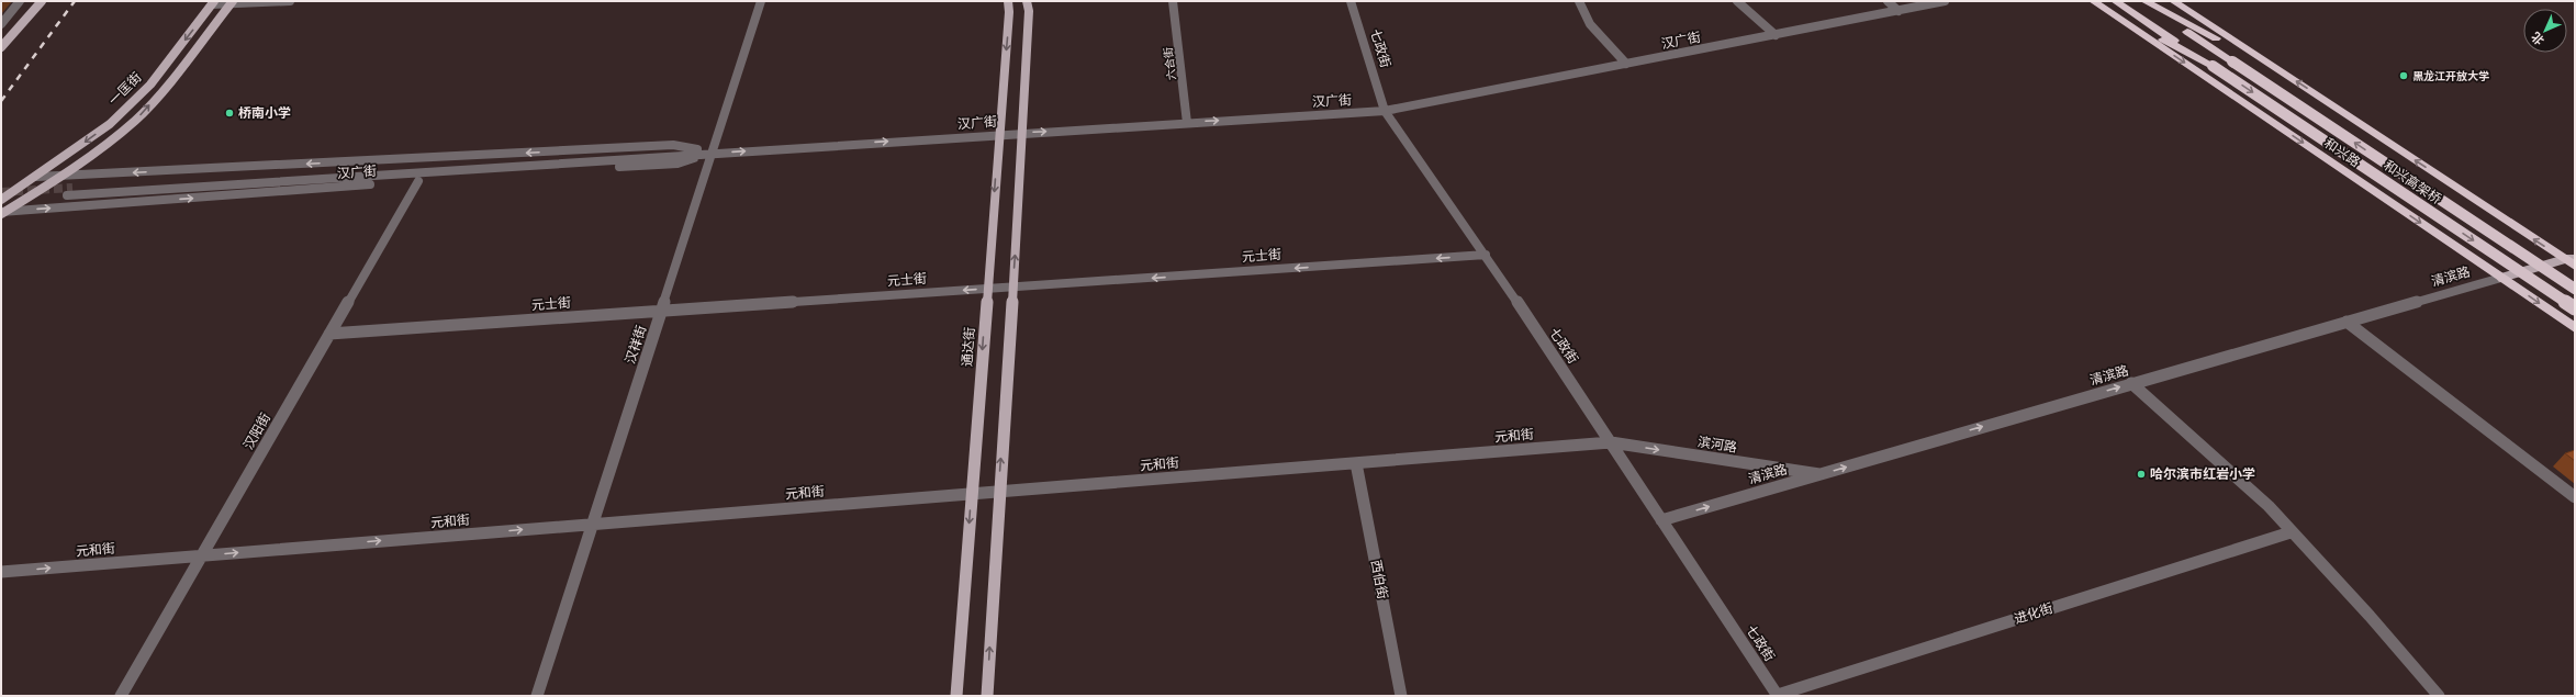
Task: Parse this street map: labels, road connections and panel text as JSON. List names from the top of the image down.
{
  "streets": {
    "highway": ["和兴路", "和兴高架桥"],
    "main road": ["一匡街", "清滨路", "通达街"],
    "street": [
      "汉广街",
      "七政街",
      "六合街",
      "元士街",
      "汉祥街",
      "汉阳街",
      "元和街",
      "滨河路",
      "西伯街",
      "进化街"
    ]
  },
  "crossings": [
    ["汉广街", "七政街"],
    ["汉广街", "六合街"],
    ["汉广街", "一匡街"],
    ["汉广街", "汉祥街"],
    ["汉广街", "通达街"],
    ["汉广街", "汉阳街"],
    ["七政街", "元士街"],
    ["七政街", "清滨路"],
    ["七政街", "元和街"],
    ["七政街", "滨河路"],
    ["七政街", "进化街"],
    ["和兴路", "清滨路"],
    ["元士街", "汉祥街"],
    ["元士街", "通达街"],
    ["元士街", "汉阳街"],
    ["清滨路", "滨河路"],
    ["汉祥街", "元和街"],
    ["通达街", "元和街"],
    ["汉阳街", "元和街"],
    ["元和街", "滨河路"],
    ["元和街", "西伯街"]
  ],
  "one_way": [
    "元士街",
    "清滨路",
    "元和街",
    "滨河路"
  ],
  "places": ["黑龙江开放大学", "桥南小学", "哈尔滨市红岩小学"],
  "north": "bottom left"
}
